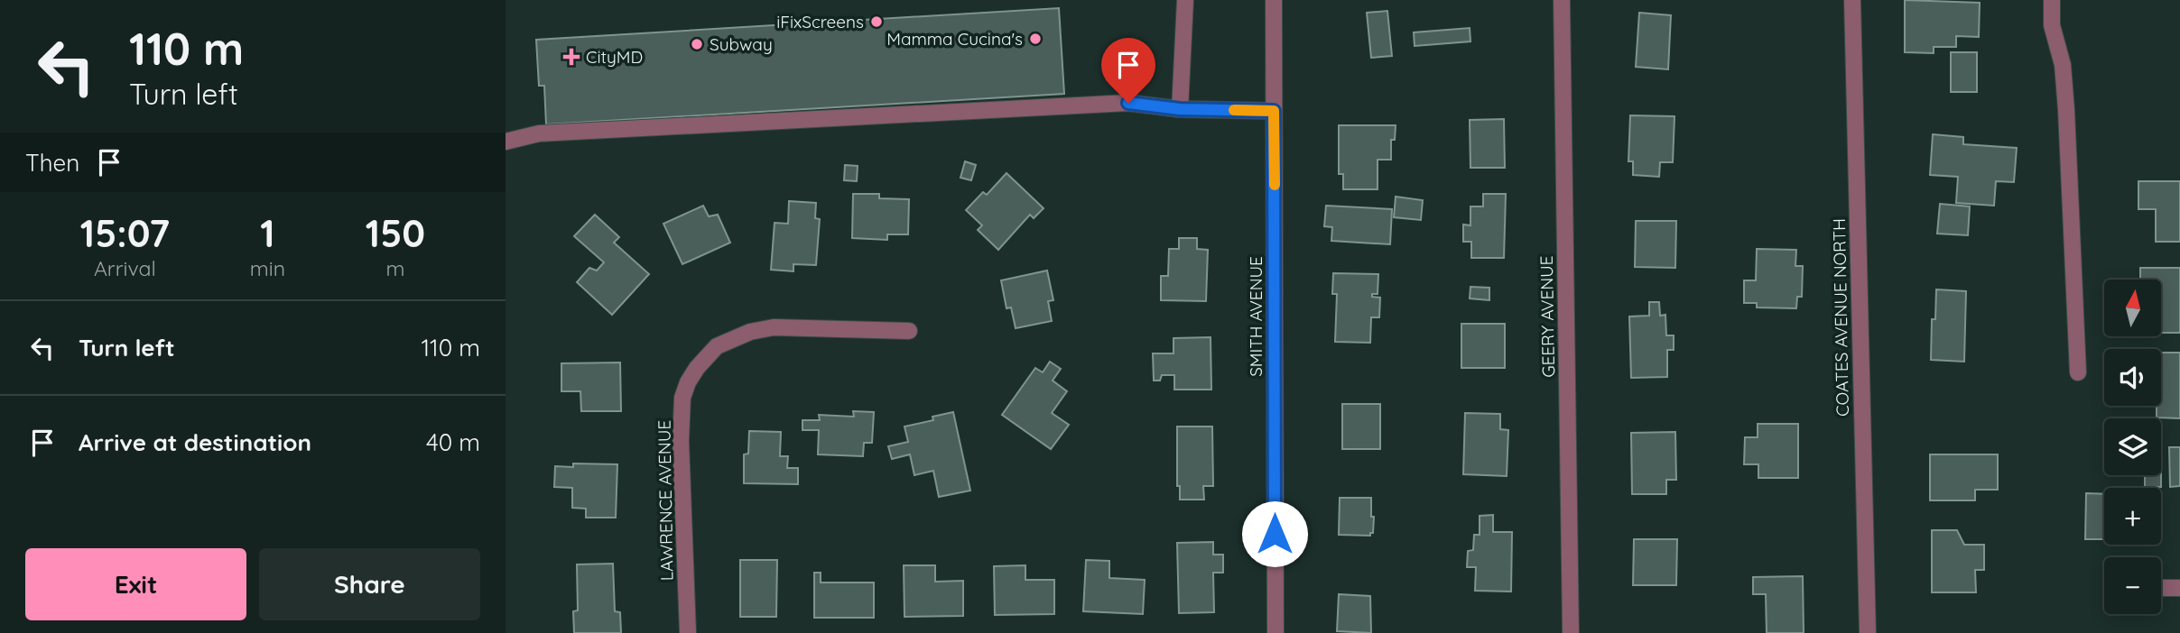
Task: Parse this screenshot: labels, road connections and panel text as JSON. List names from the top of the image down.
{
  "streets": {
    "street": [
      "SMITH AVENUE",
      "GEERY AVENUE",
      "COATES AVENUE NORTH",
      "LAWRENCE AVENUE"
    ]
  },
  "places": {
    "other": ["iFixScreens", "Mamma Cucina's", "Subway"],
    "health": ["CityMD"]
  },
  "north": "top",
  "page": {
    "turn": ["110 m", "Turn left"],
    "then": "Then",
    "eta": [
      "15:07",
      "Arrival",
      "1",
      "min",
      "150",
      "m"
    ],
    "map_buttons": ["+", "−"],
    "list": [
      {
        "name": "Turn left",
        "value": "110 m"
      },
      {
        "name": "Arrive at destination",
        "value": "40 m"
      }
    ],
    "buttons": ["Exit", "Share"]
  }
}
